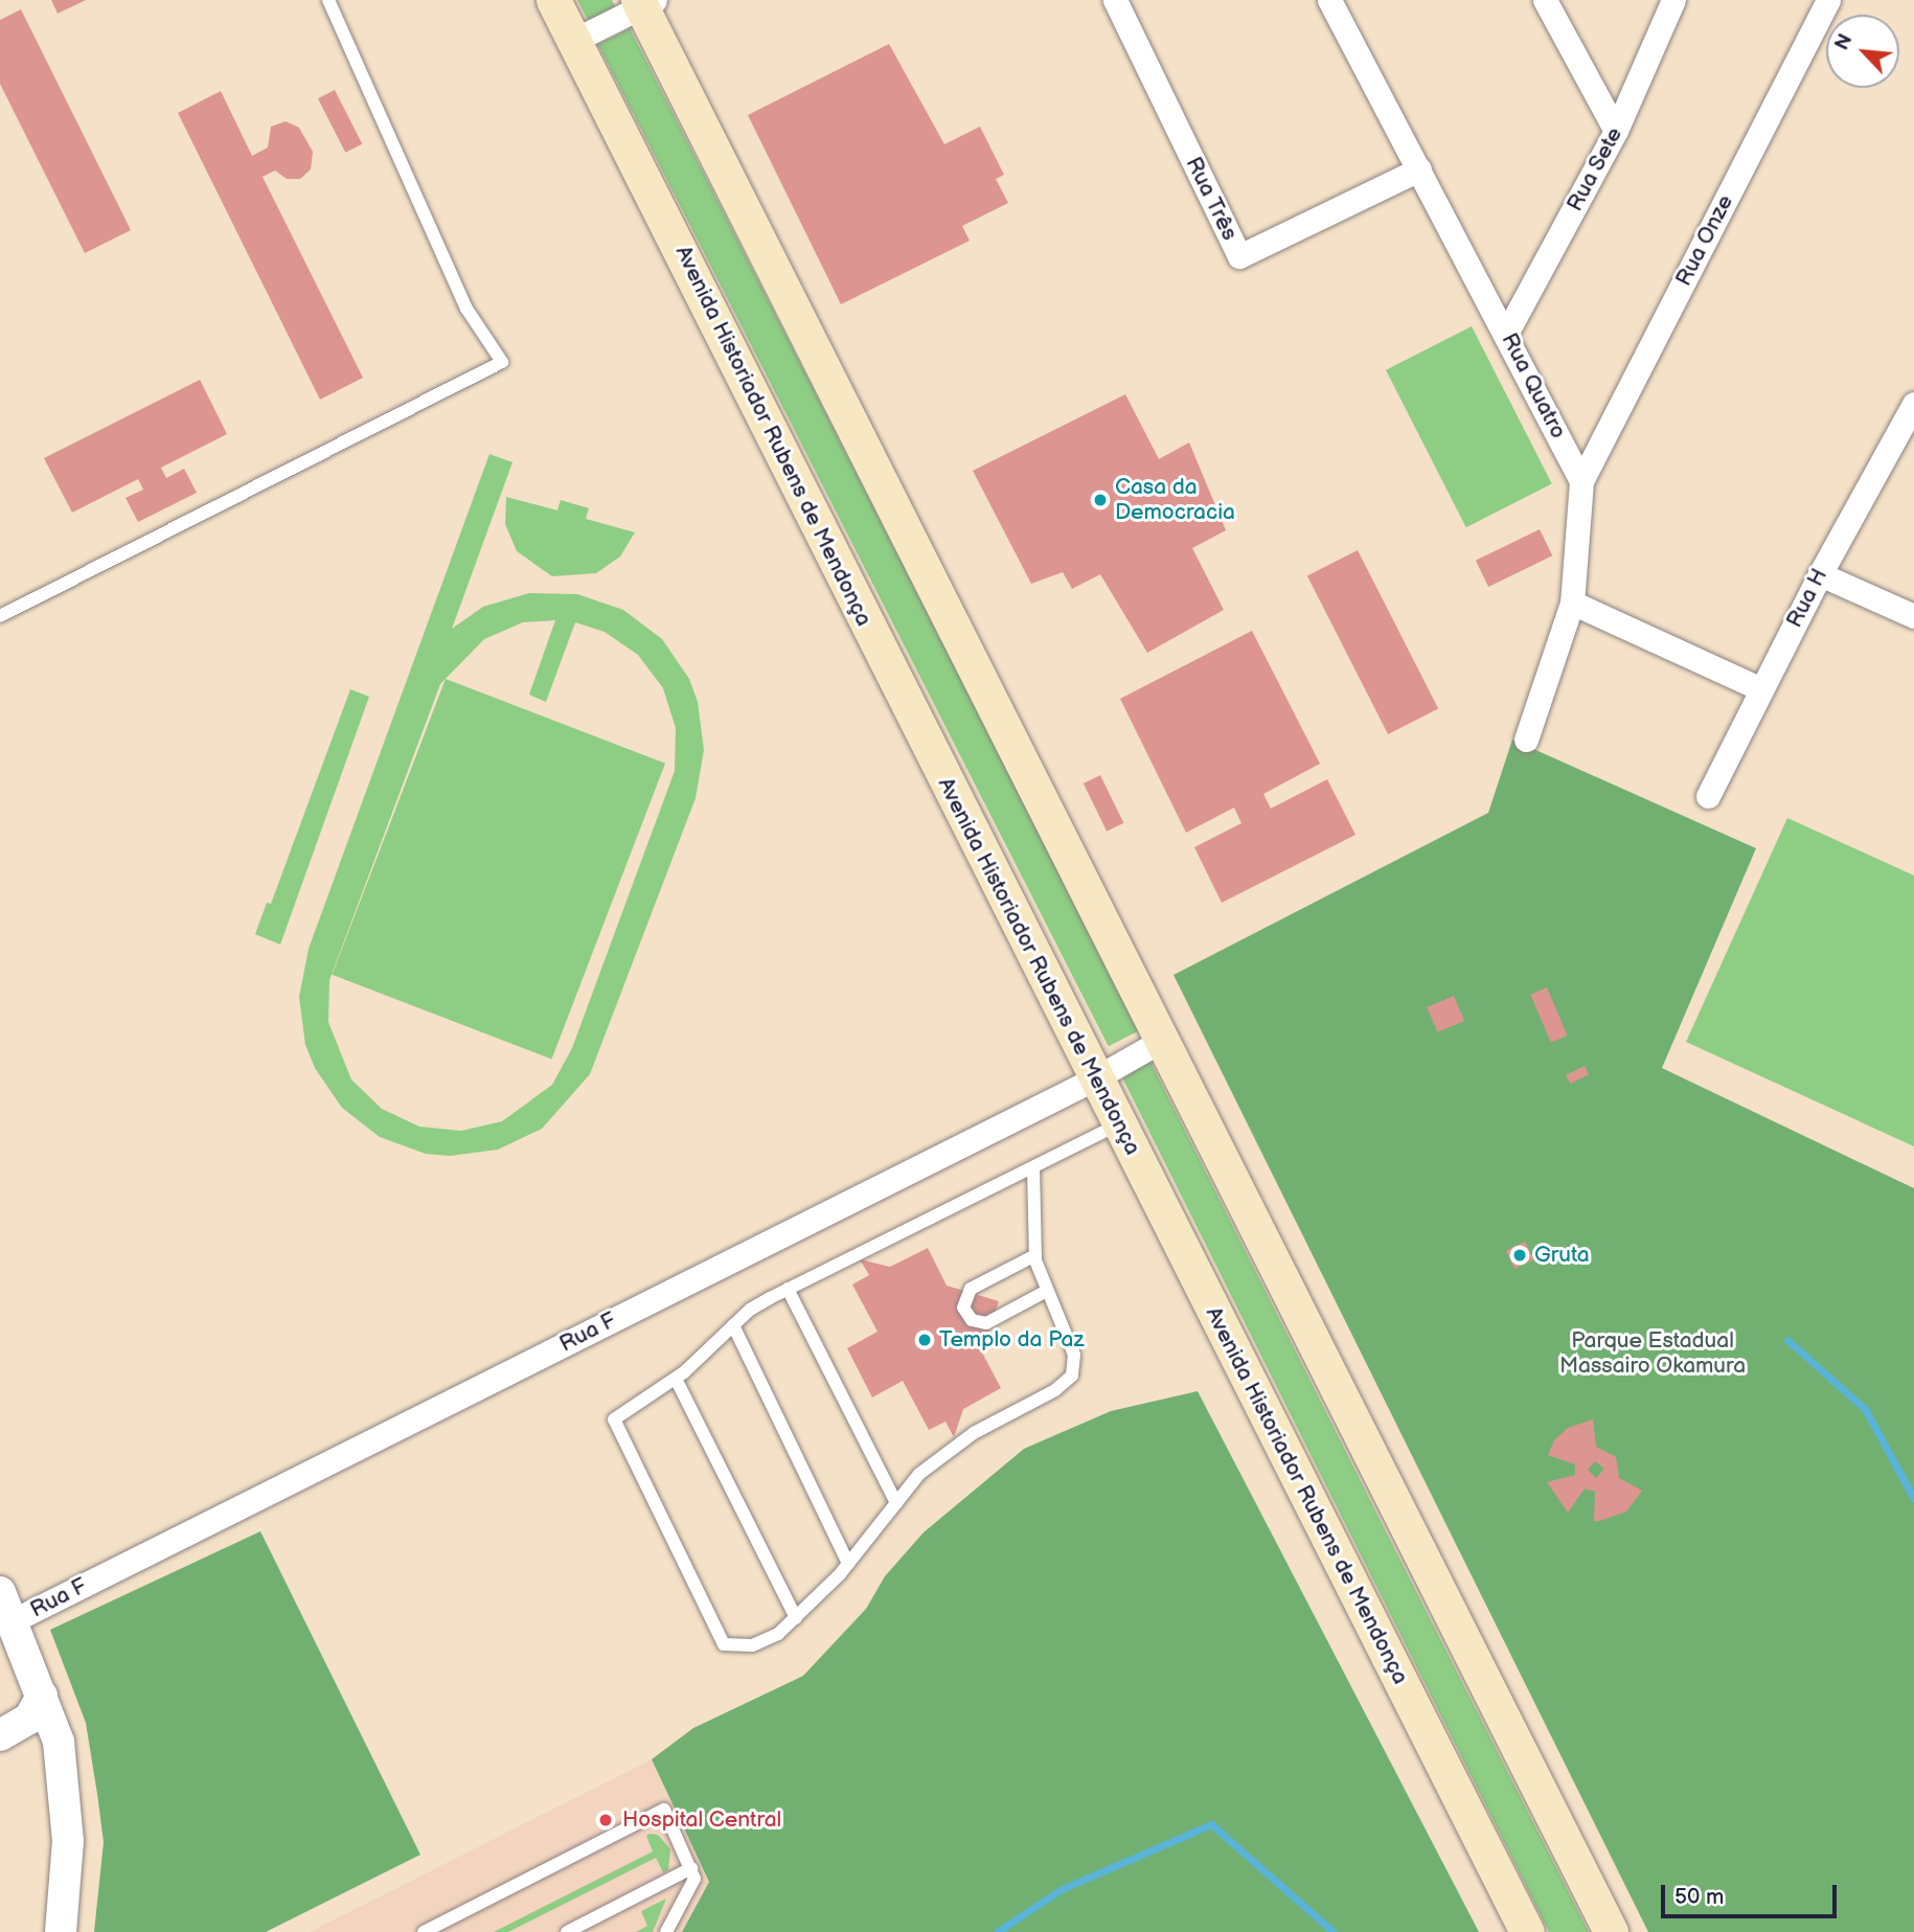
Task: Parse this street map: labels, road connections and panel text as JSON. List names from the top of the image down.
{
  "streets": {
    "main road": ["Avenida Historiador Rubens de Mendonça"],
    "street": [
      "Rua Sete",
      "Rua Três",
      "Rua Onze",
      "Rua Quatro",
      "Rua H",
      "Rua F"
    ]
  },
  "crossings": [
    ["Rua Sete", "Rua Quatro"],
    ["Rua Três", "Rua Quatro"],
    ["Rua Onze", "Rua Quatro"],
    ["Avenida Historiador Rubens de Mendonça", "Rua F"]
  ],
  "parks": ["Parque Estadual Massairo Okamura"],
  "places": [
    "Casa da Democracia",
    "Gruta",
    "Templo da Paz",
    "Hospital Central"
  ],
  "scale_bar": "50 m",
  "north": "top left"
}
